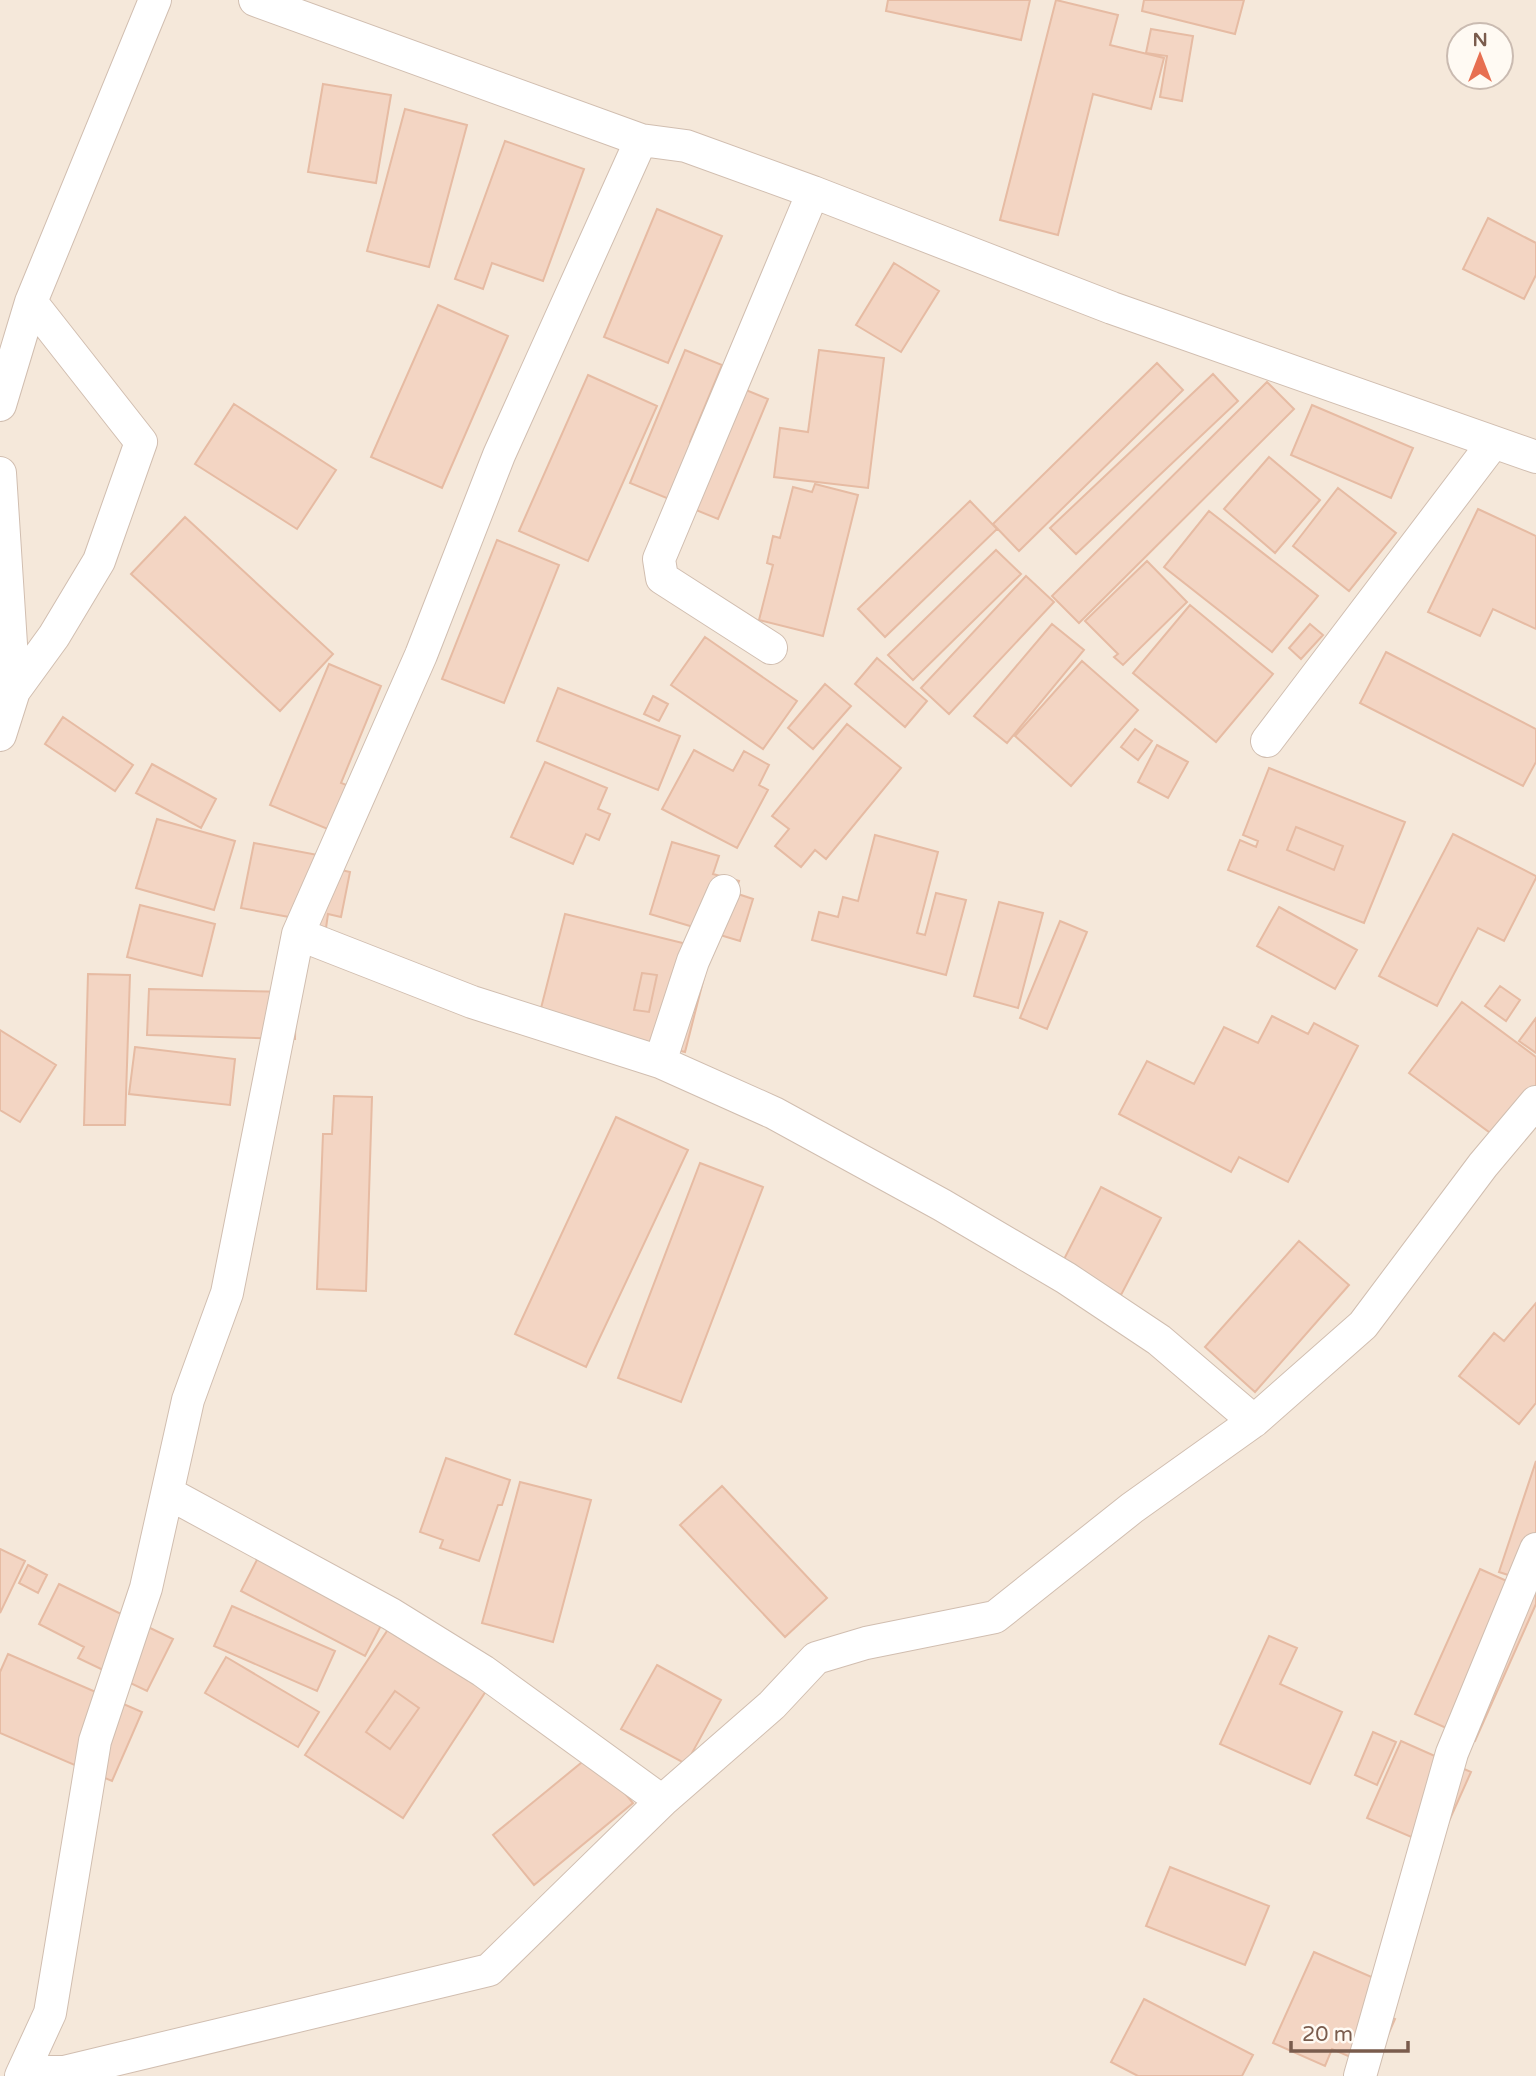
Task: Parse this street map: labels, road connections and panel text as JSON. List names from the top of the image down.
{
  "scale_bar": "20 m",
  "north": "top"
}
